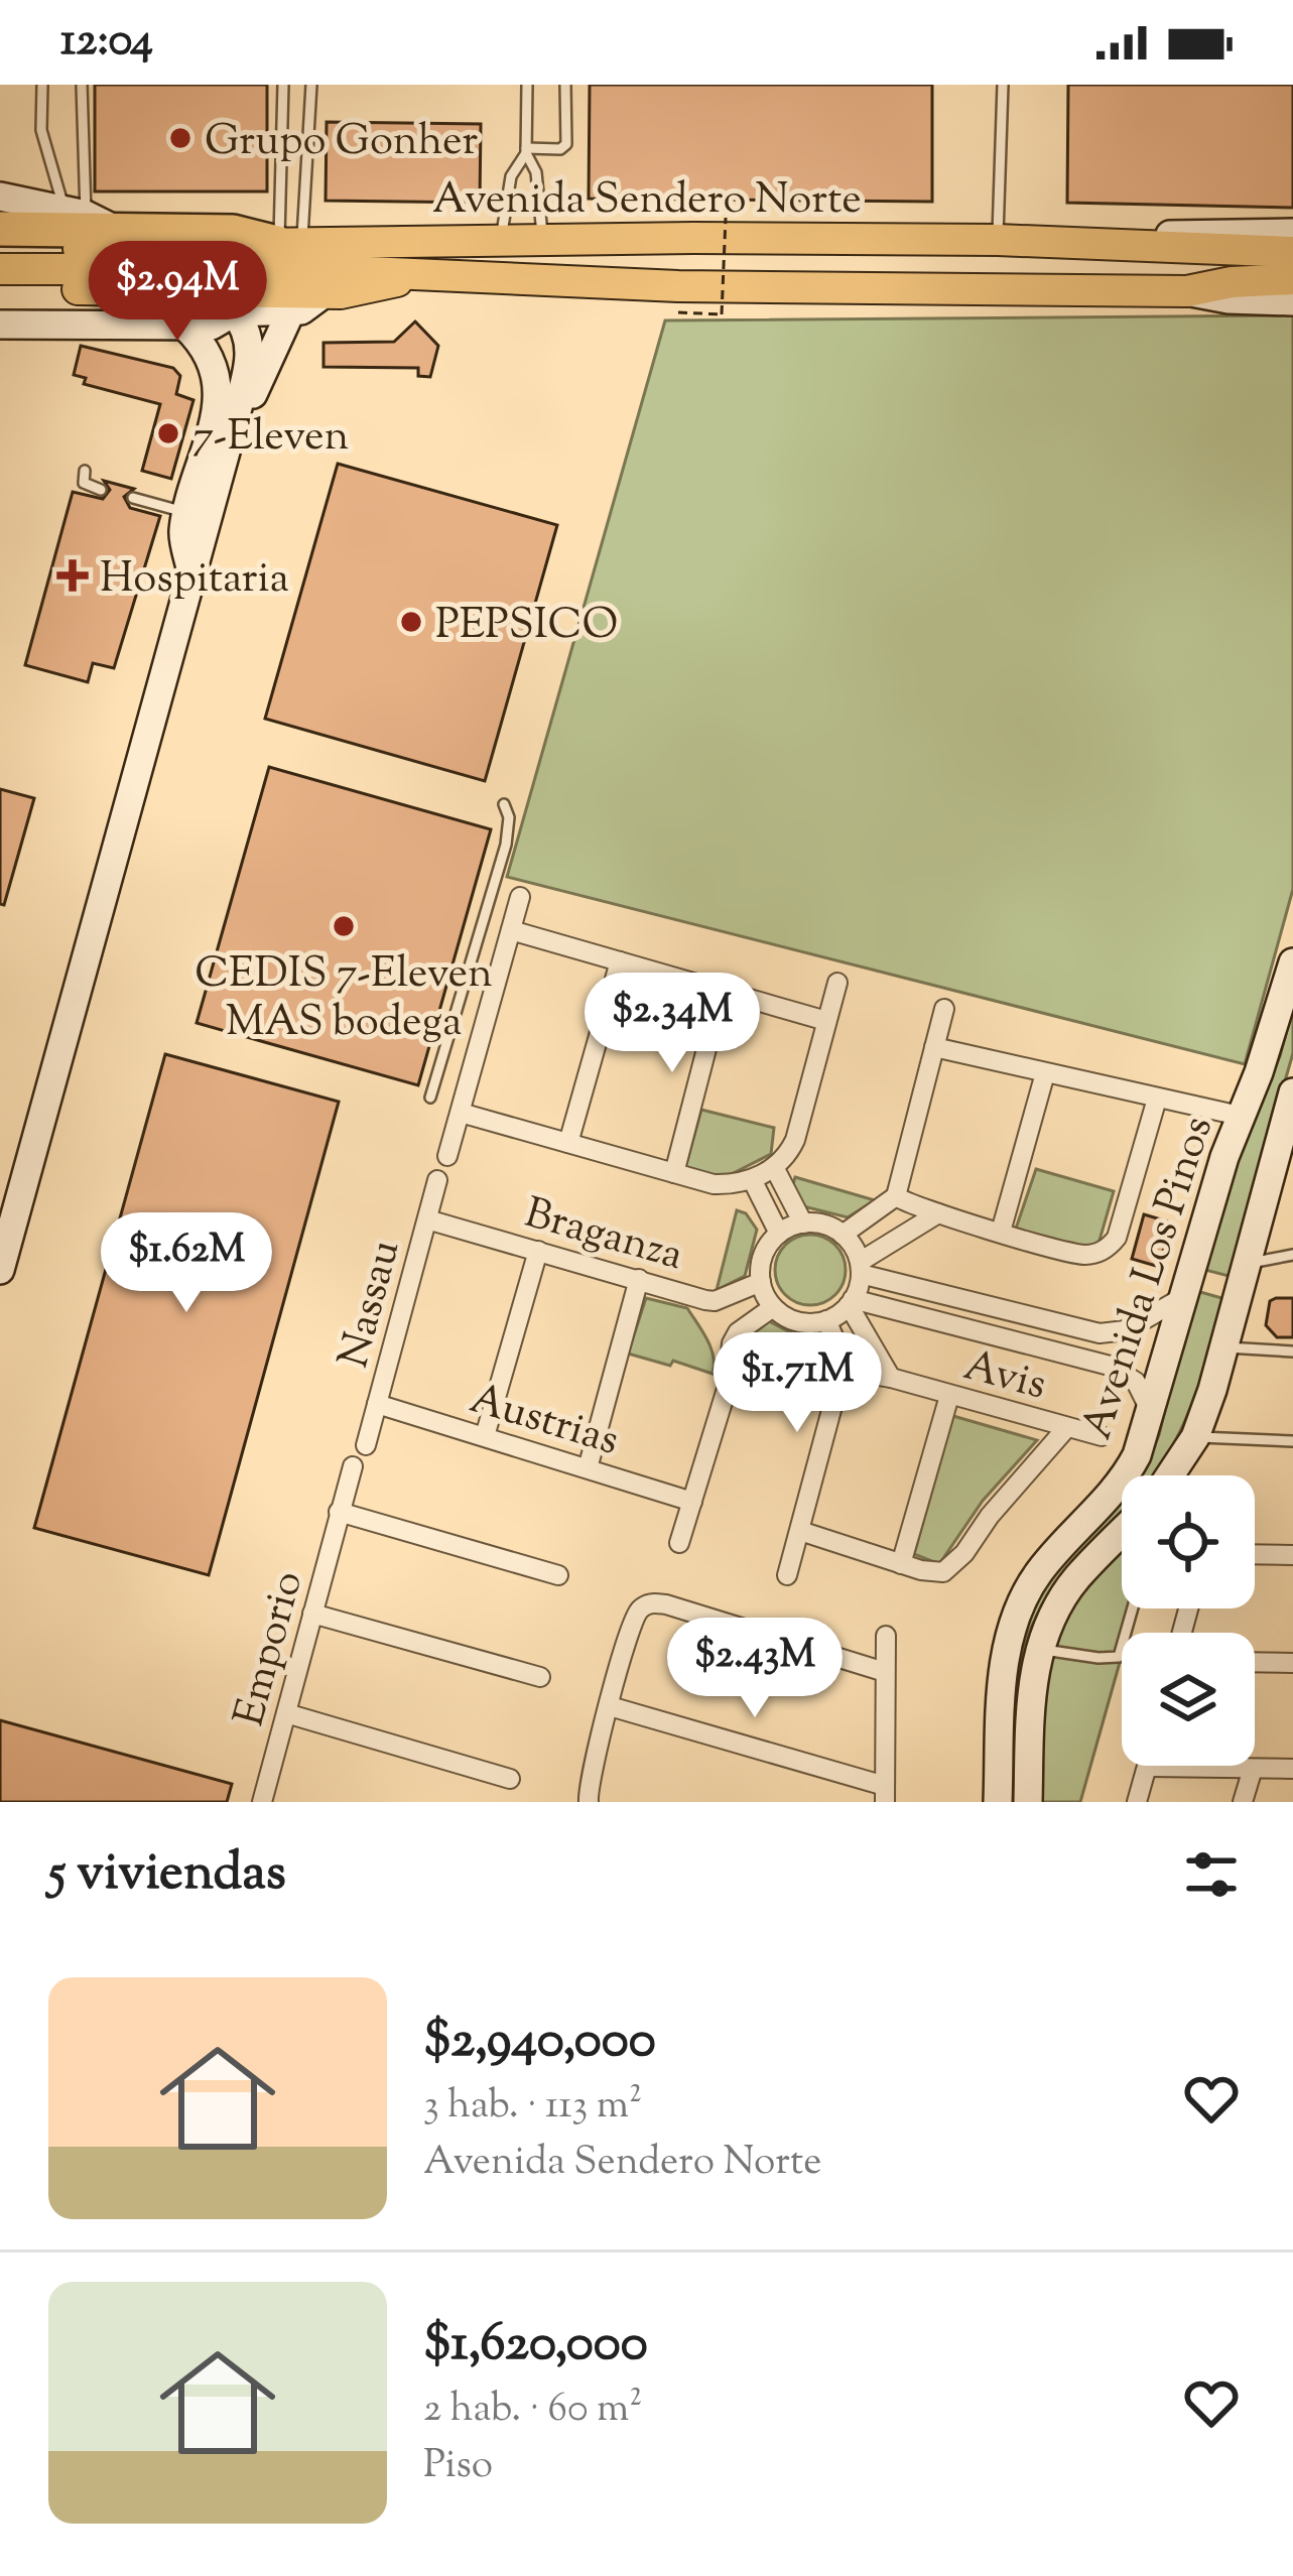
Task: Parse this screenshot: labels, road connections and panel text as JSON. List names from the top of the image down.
{
  "streets": {
    "main road": ["Avenida Sendero Norte"],
    "street": [
      "Braganza",
      "Avenida Los Pinos",
      "Nassau",
      "Avis",
      "Austrias",
      "Emporio"
    ]
  },
  "crossings": [
    ["Braganza", "Nassau"],
    ["Nassau", "Austrias"]
  ],
  "places": {
    "other": [
      "Grupo Gonher",
      "7-Eleven",
      "PEPSICO",
      "CEDIS 7-Eleven MAS bodega"
    ],
    "health": ["Hospitaria"]
  },
  "page": {
    "status": "12:04",
    "price": [
      "$2.94M",
      "$2.34M",
      "$1.62M",
      "$1.71M",
      "$2.43M"
    ],
    "heading": "5 viviendas",
    "list": [
      {
        "name": "$2,940,000",
        "note": "3 hab. · 113 m² · Avenida Sendero Norte"
      },
      {
        "name": "$1,620,000",
        "note": "2 hab. · 60 m² · Piso"
      }
    ]
  }
}
